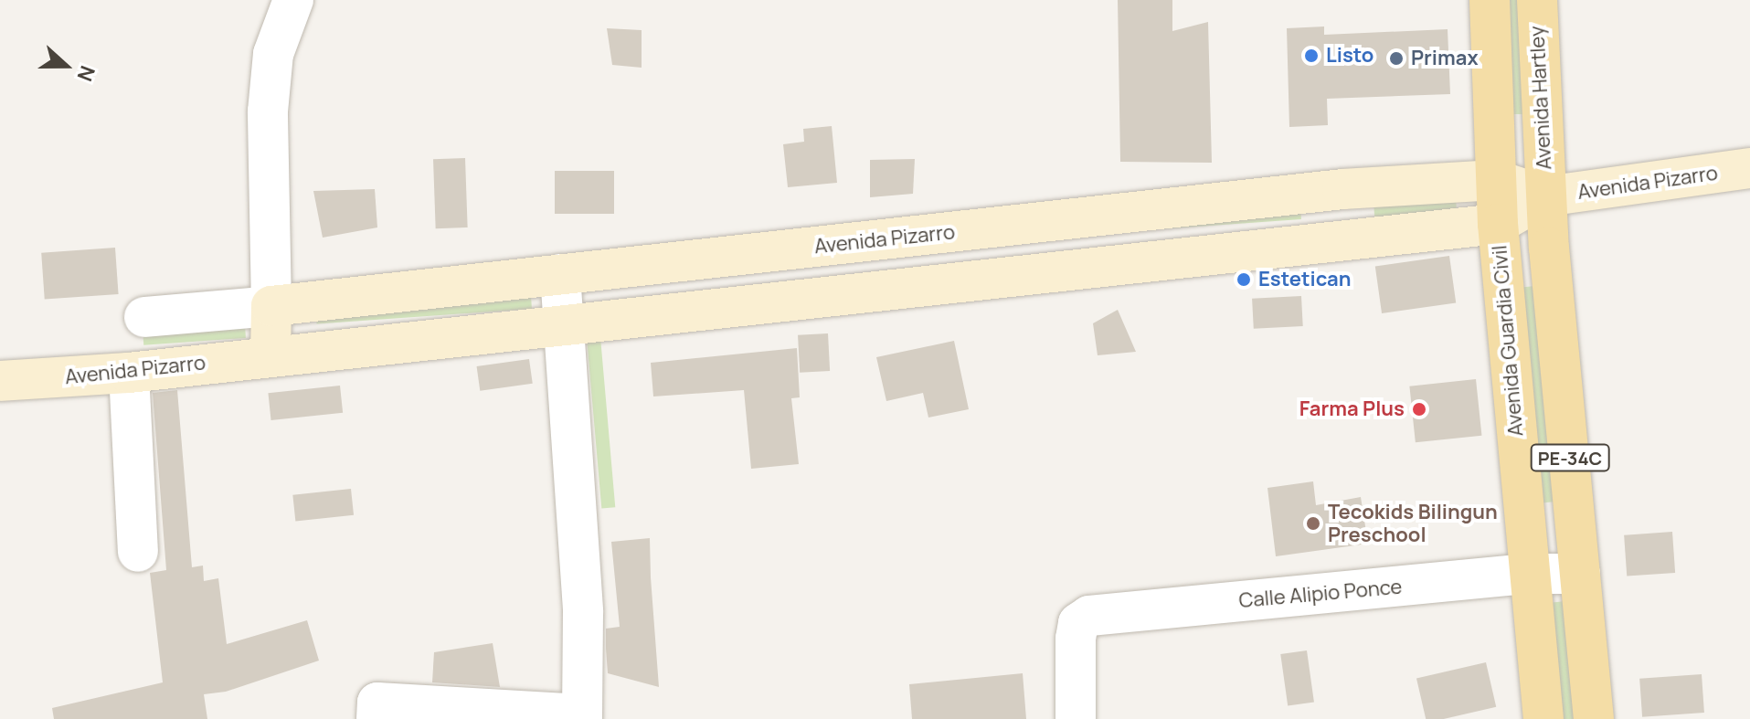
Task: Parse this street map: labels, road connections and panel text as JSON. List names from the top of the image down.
{
  "streets": {
    "main road": [
      "Avenida Hartley",
      "Avenida Pizarro",
      "Avenida Guardia Civil",
      "PE-34C"
    ],
    "street": ["Calle Alipio Ponce"]
  },
  "crossings": [
    ["Avenida Hartley", "Avenida Pizarro"],
    ["Avenida Hartley", "PE-34C"],
    ["Avenida Pizarro", "Avenida Guardia Civil"],
    ["Avenida Pizarro", "PE-34C"],
    ["Avenida Guardia Civil", "PE-34C"],
    ["Avenida Guardia Civil", "Calle Alipio Ponce"],
    ["PE-34C", "Calle Alipio Ponce"]
  ],
  "places": [
    "Listo",
    "Primax",
    "Estetican",
    "Farma Plus",
    "Tecokids Bilingun Preschool"
  ],
  "north": "right"
}
